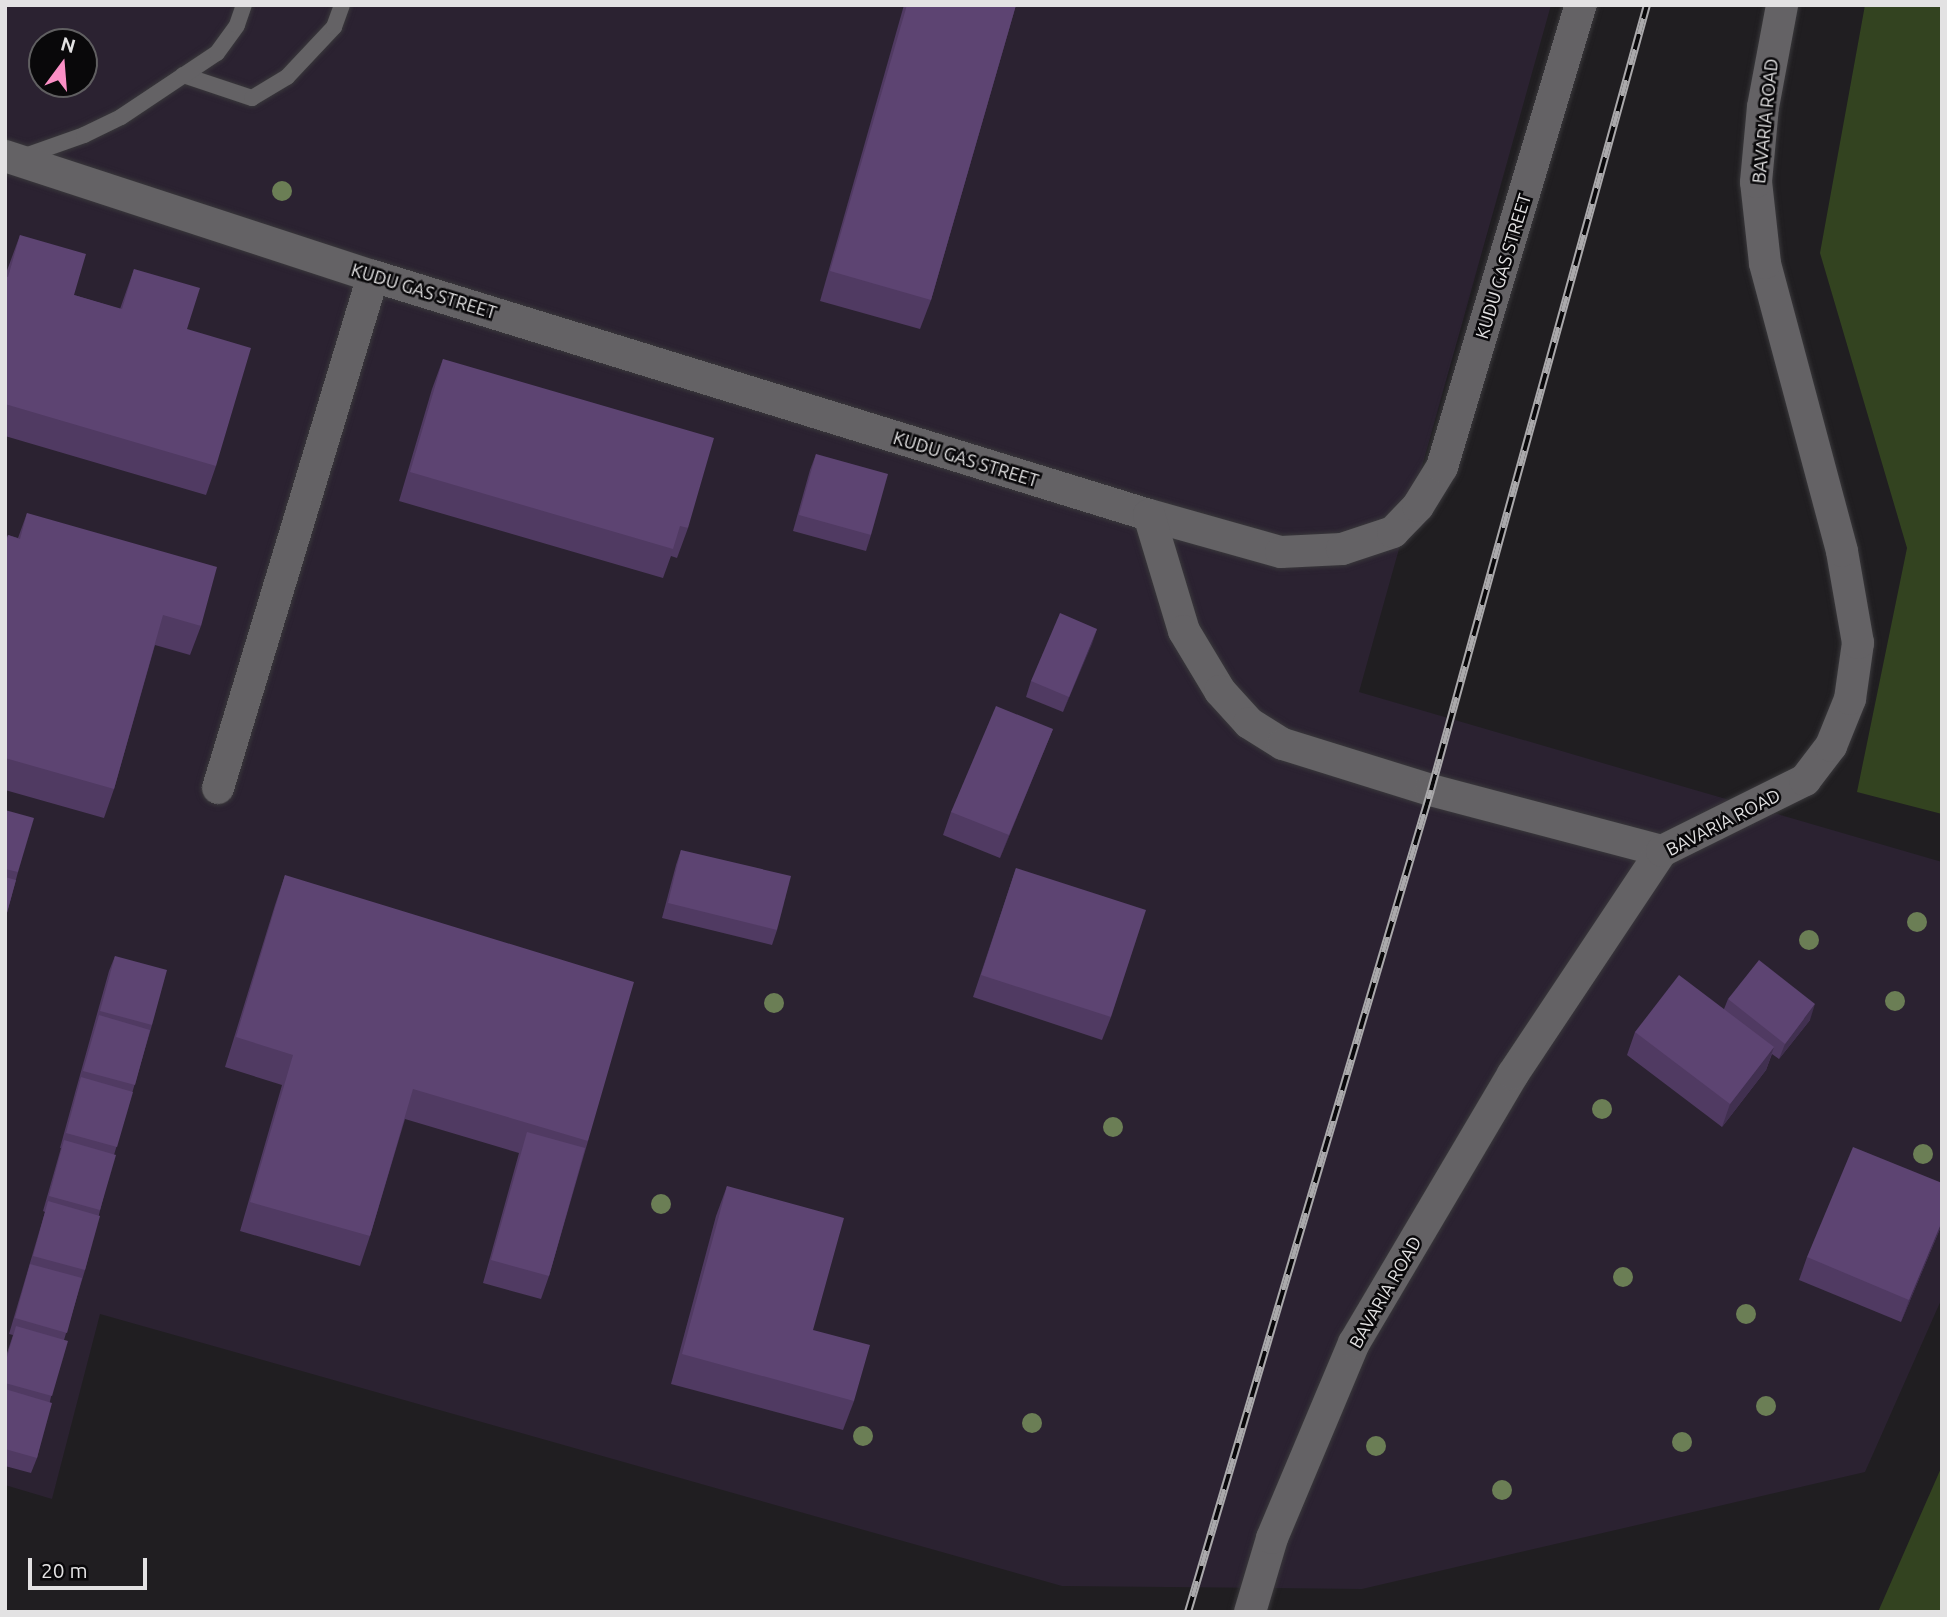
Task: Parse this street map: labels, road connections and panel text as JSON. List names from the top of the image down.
{
  "streets": {
    "street": ["BAVARIA ROAD", "KUDU GAS STREET"]
  },
  "scale_bar": "20 m",
  "north": "top"
}
